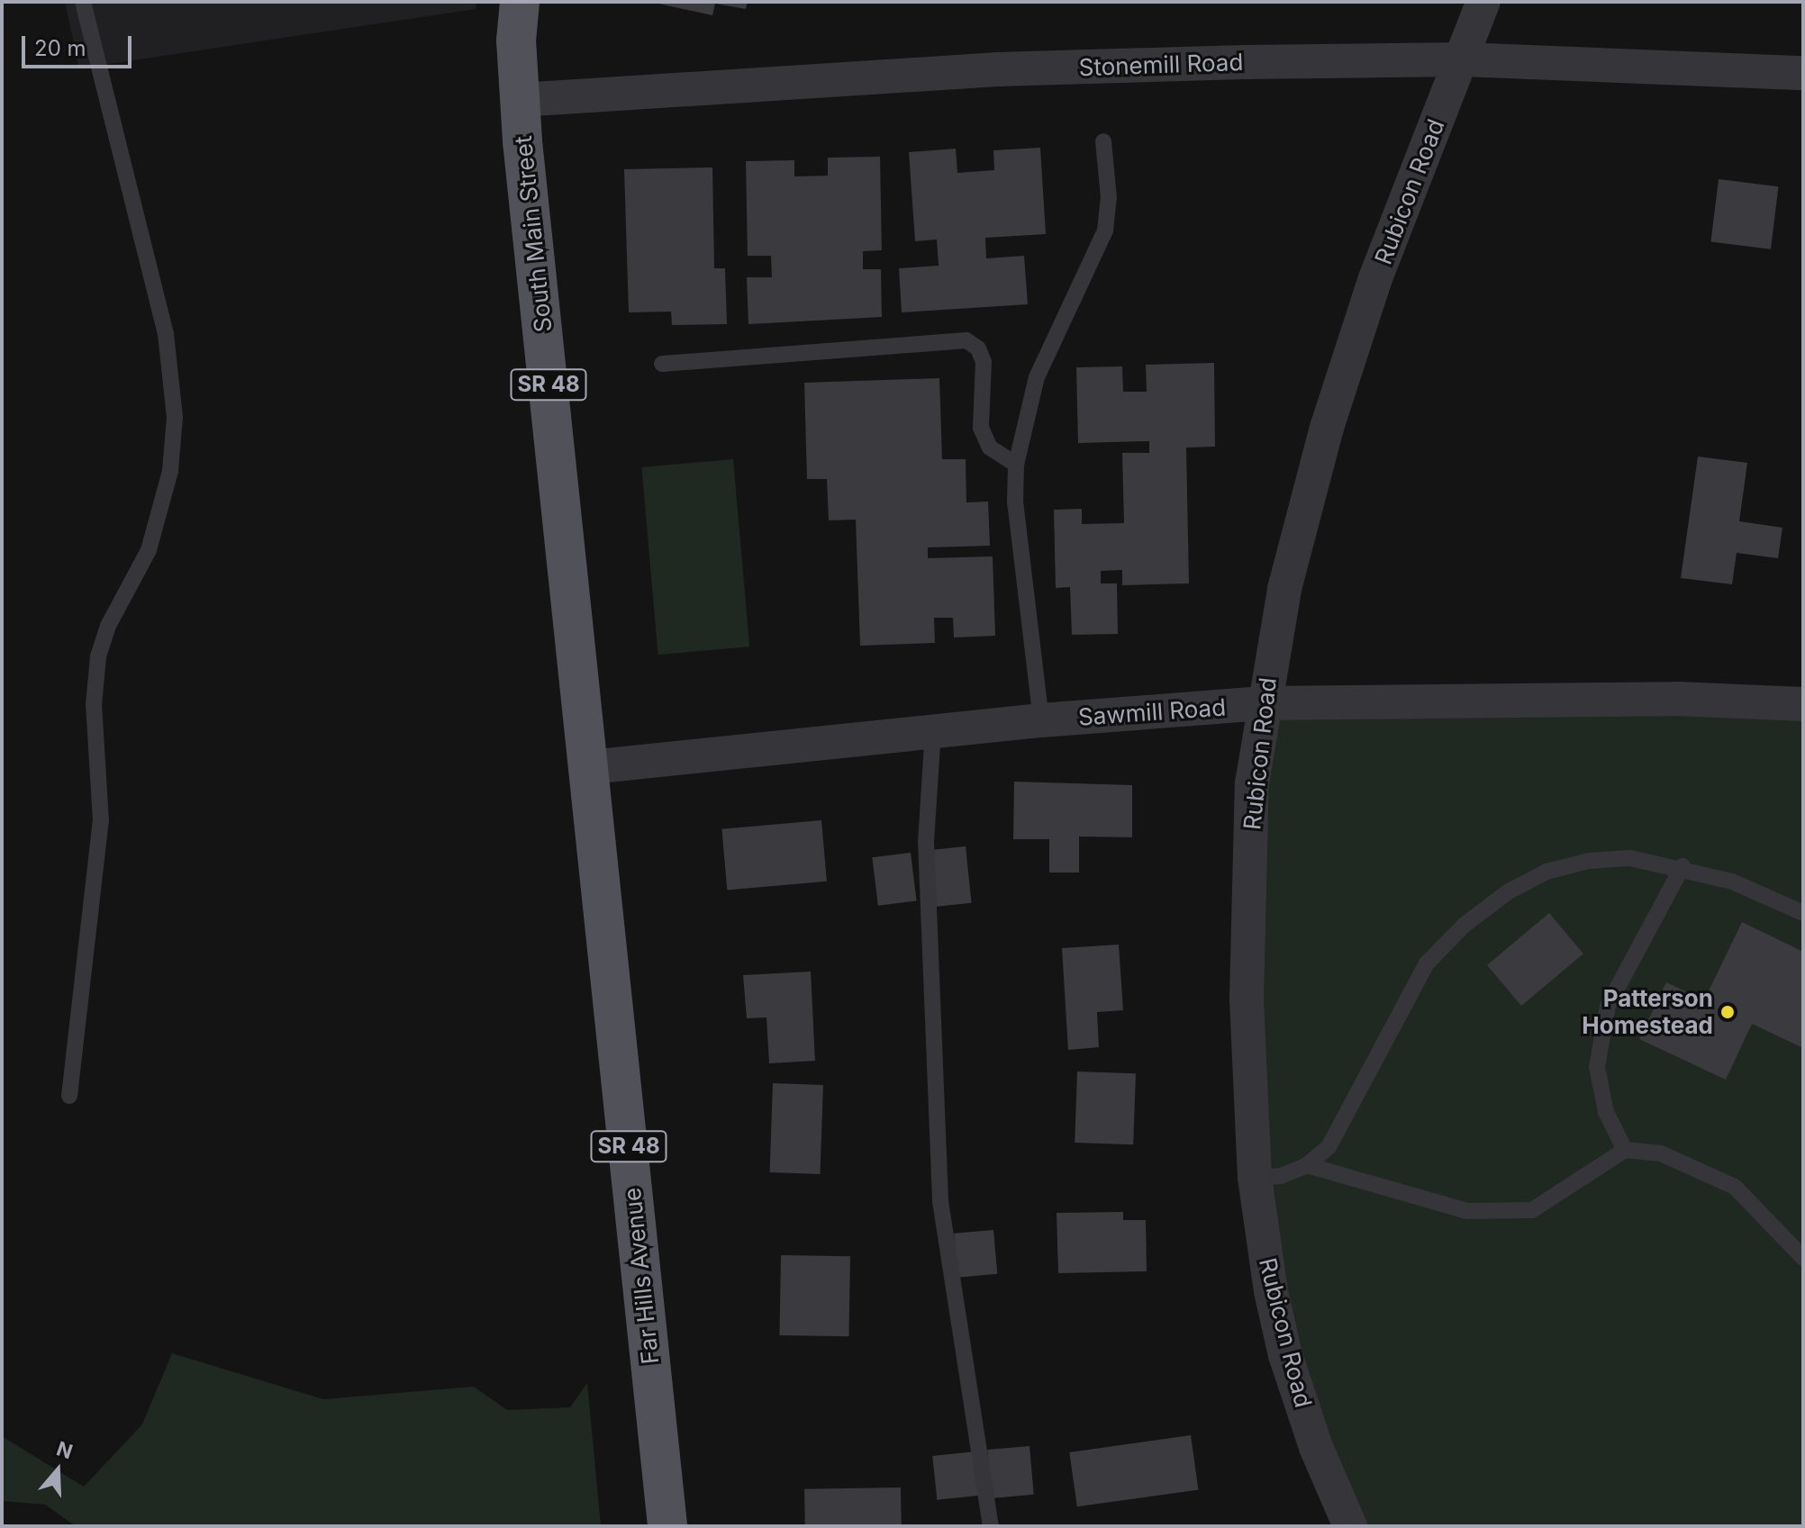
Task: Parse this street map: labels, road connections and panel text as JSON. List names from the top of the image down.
{
  "streets": {
    "main road": ["South Main Street", "SR 48", "Far Hills Avenue"],
    "street": ["Stonemill Road", "Rubicon Road", "Sawmill Road"]
  },
  "crossings": [
    ["Stonemill Road", "Rubicon Road"],
    ["Stonemill Road", "South Main Street"],
    ["Rubicon Road", "Sawmill Road"],
    ["South Main Street", "Sawmill Road"],
    ["South Main Street", "Far Hills Avenue"],
    ["Sawmill Road", "Far Hills Avenue"]
  ],
  "places": ["Patterson Homestead"],
  "scale_bar": "20 m",
  "north": "top"
}
